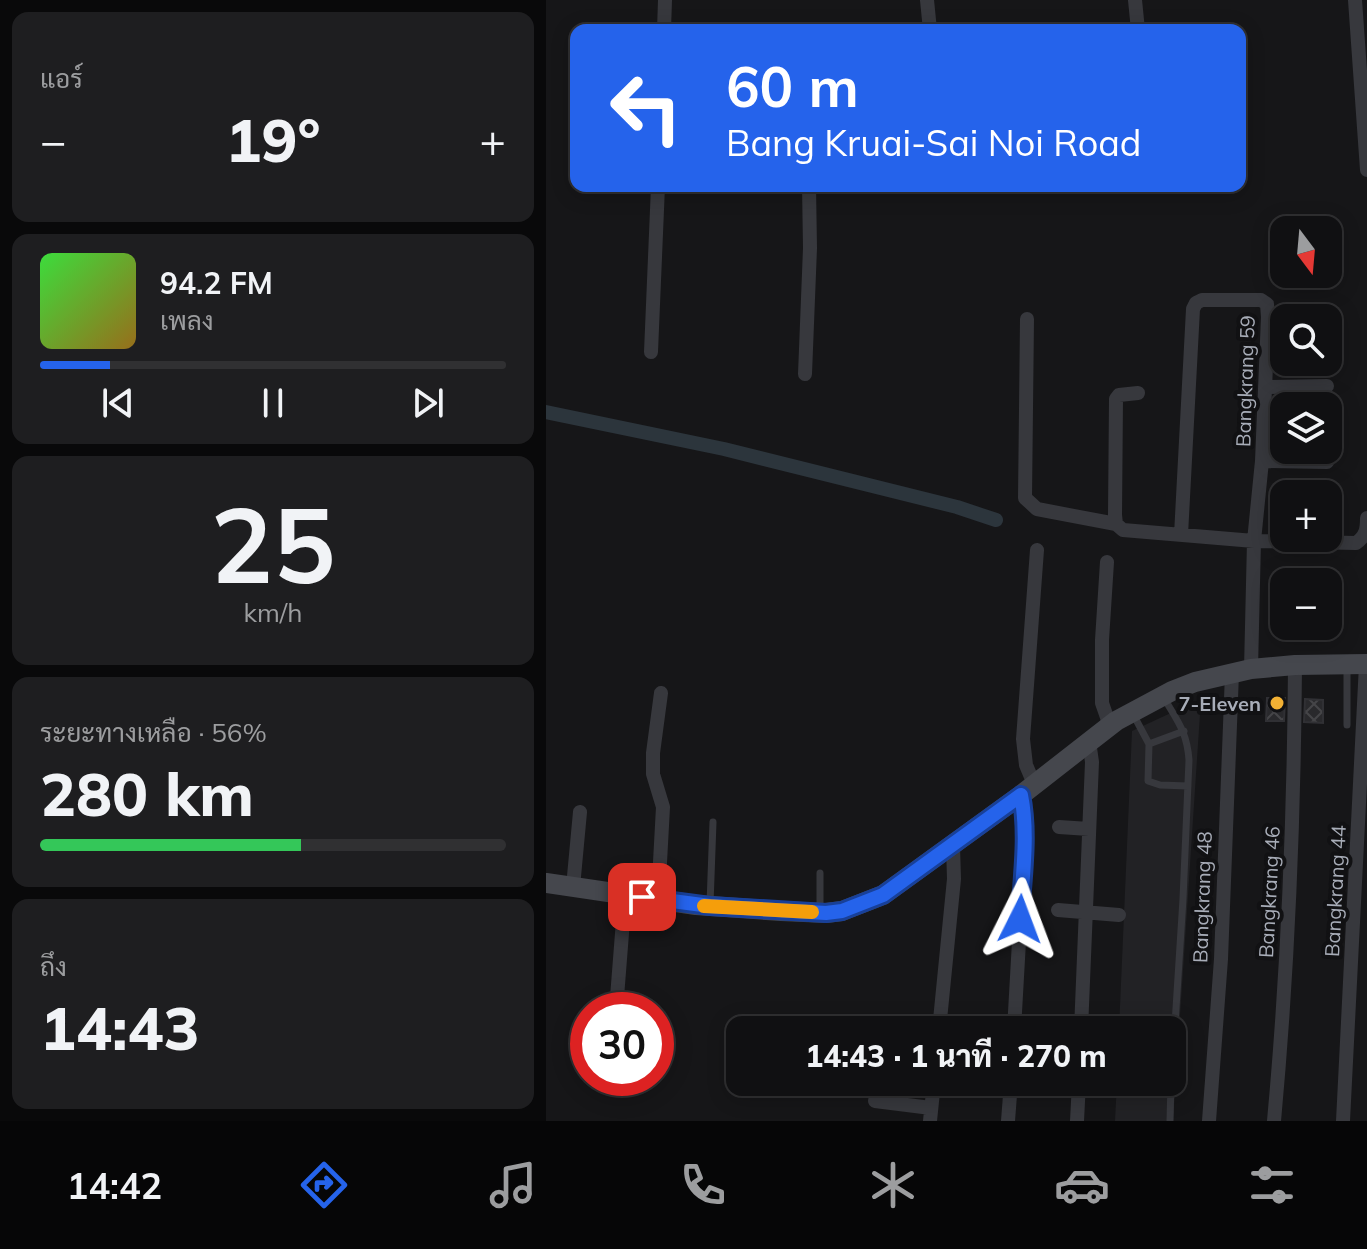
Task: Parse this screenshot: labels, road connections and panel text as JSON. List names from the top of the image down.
{
  "streets": {
    "street": [
      "Bangkrang 59",
      "Bangkrang 44",
      "Bangkrang 46",
      "Bangkrang 48"
    ]
  },
  "crossings": [
    ["Bangkrang 59", "Bangkrang 48"]
  ],
  "places": ["7-Eleven"],
  "north": "bottom",
  "page": {
    "tile": [
      "แอร์",
      ["25", "km/h"],
      ["ระยะทางเหลือ · 56%", "280 km"],
      ["ถึง", "14:43"]
    ],
    "turn": ["60 m", "Bang Kruai-Sai Noi Road"],
    "heat": ["−", "19°", "+"],
    "map_buttons": ["+", "−"],
    "song": ["94.2 FM", "เพลง"],
    "limit": "30",
    "trip": "14:43 · 1 นาที · 270 m",
    "tabs": "14:42"
  }
}
